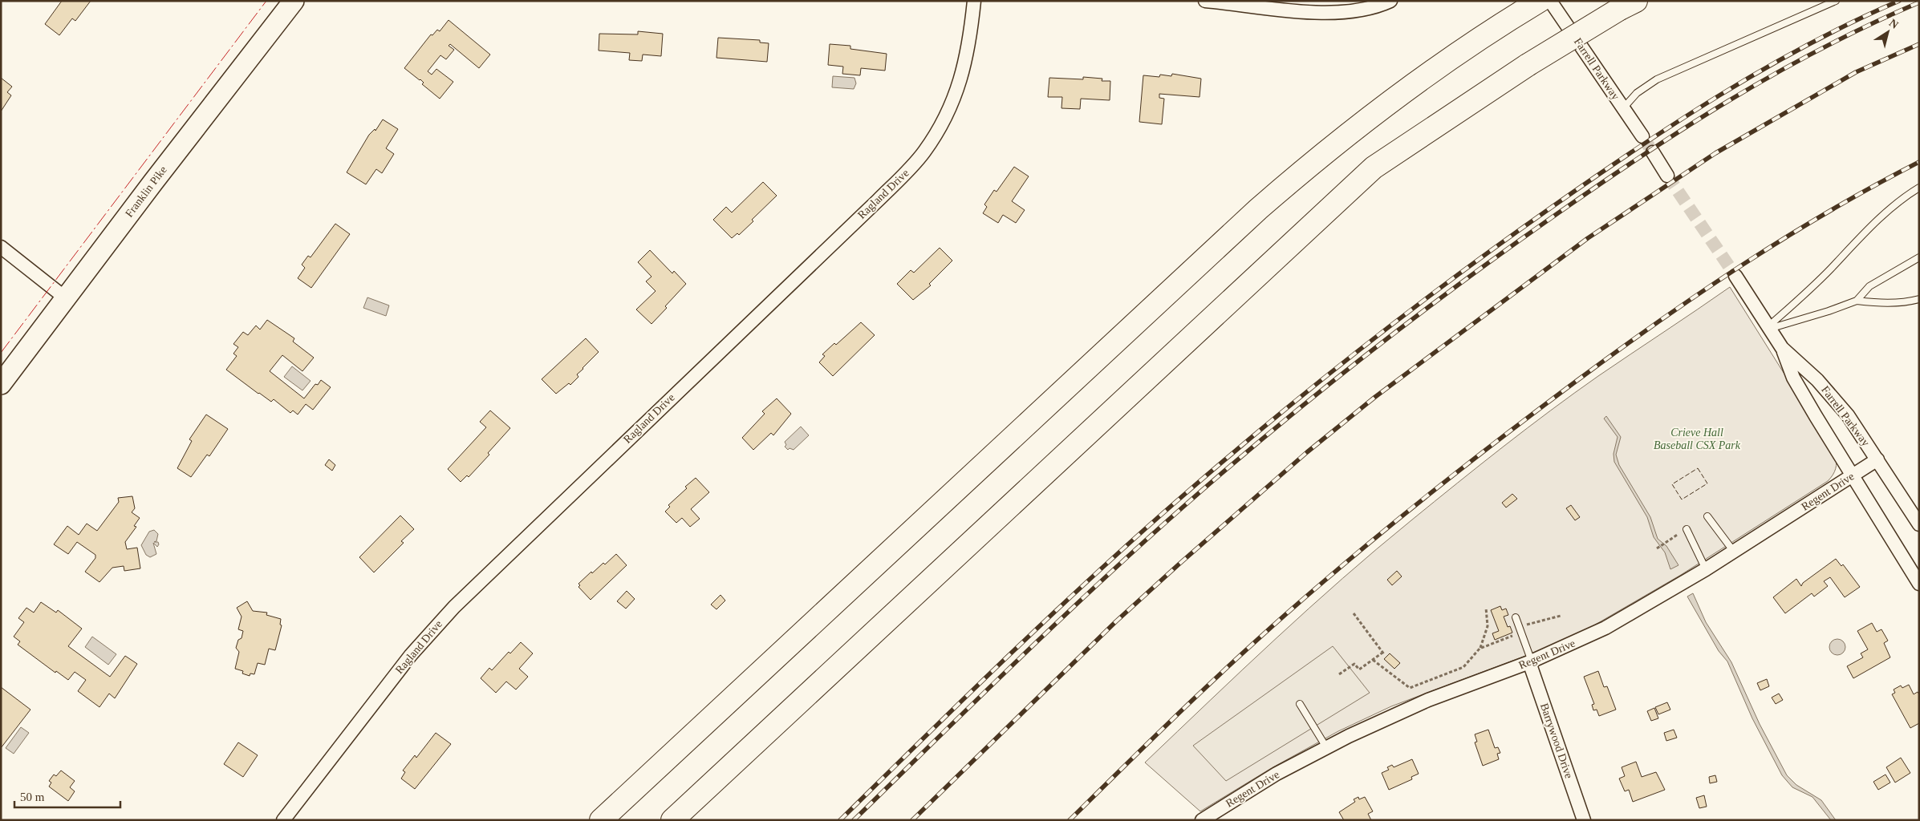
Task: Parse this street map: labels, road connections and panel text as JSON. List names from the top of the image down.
{
  "streets": {
    "main road": ["Franklin Pike"],
    "street": [
      "Farrell Parkway",
      "Ragland Drive",
      "Regent Drive",
      "Barrywood Drive"
    ]
  },
  "crossings": [
    ["Farrell Parkway", "Regent Drive"],
    ["Regent Drive", "Barrywood Drive"]
  ],
  "parks": ["Crieve Hall Baseball CSX Park"],
  "scale_bar": "50 m",
  "north": "top right"
}
